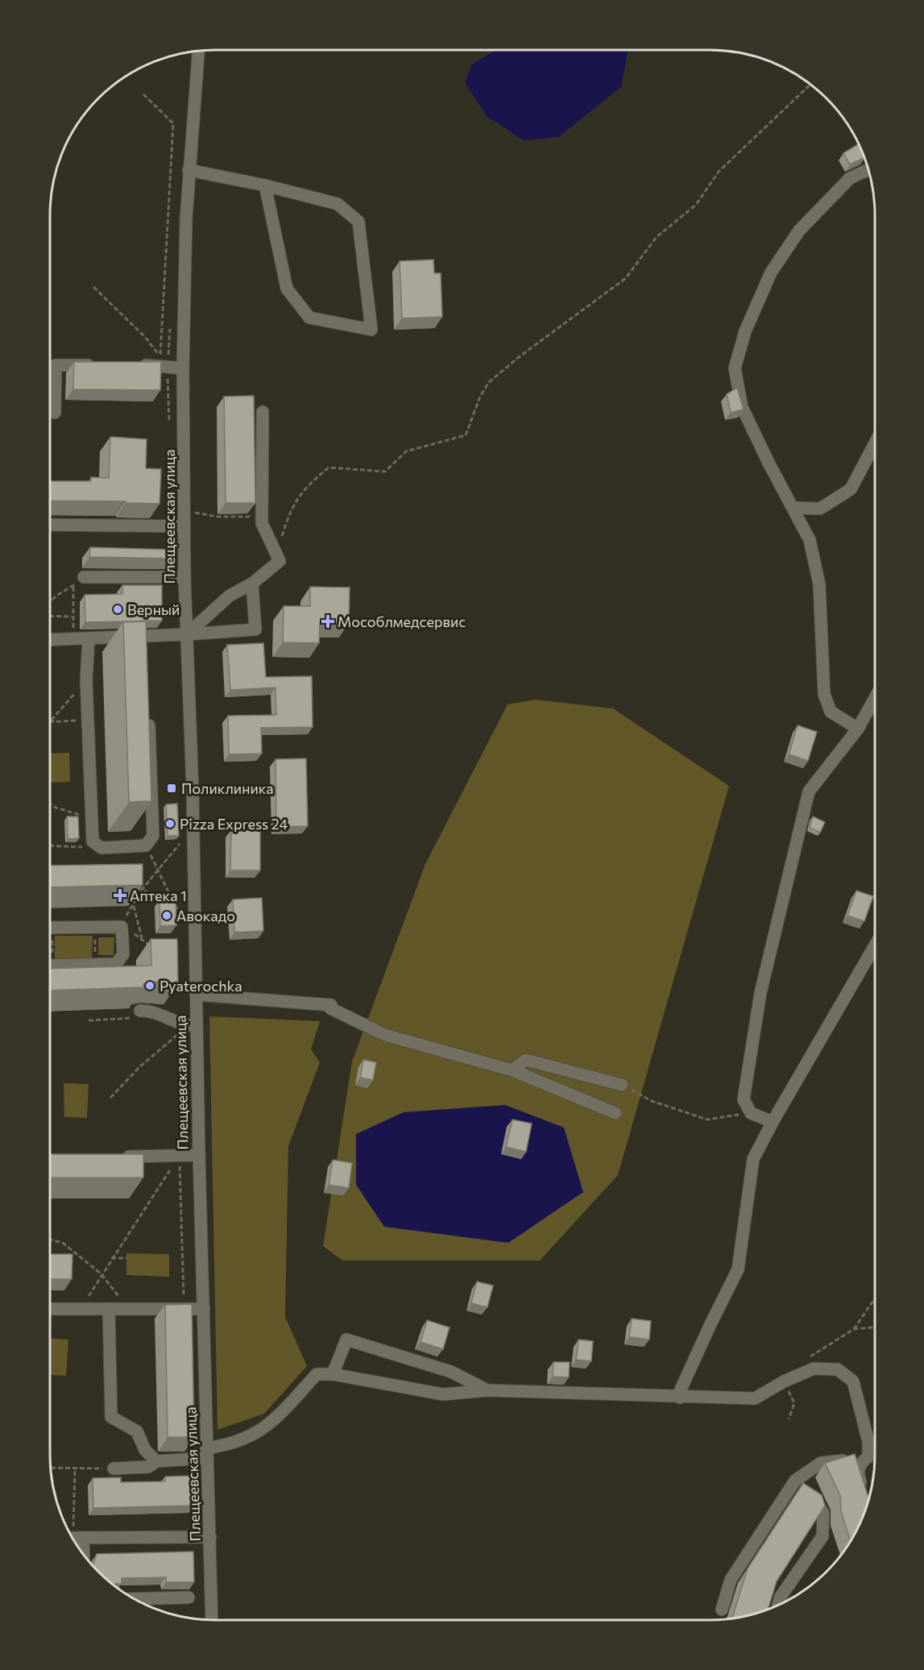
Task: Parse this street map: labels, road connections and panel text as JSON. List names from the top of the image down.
{
  "streets": {
    "street": ["Плещеевская улица"]
  },
  "places": {
    "other": [
      "Верный",
      "Pizza Express 24",
      "Авокадо",
      "Pyaterochka"
    ],
    "health": ["Мособлмедсервис", "Аптека 1"],
    "transit": ["Поликлиника"]
  }
}
